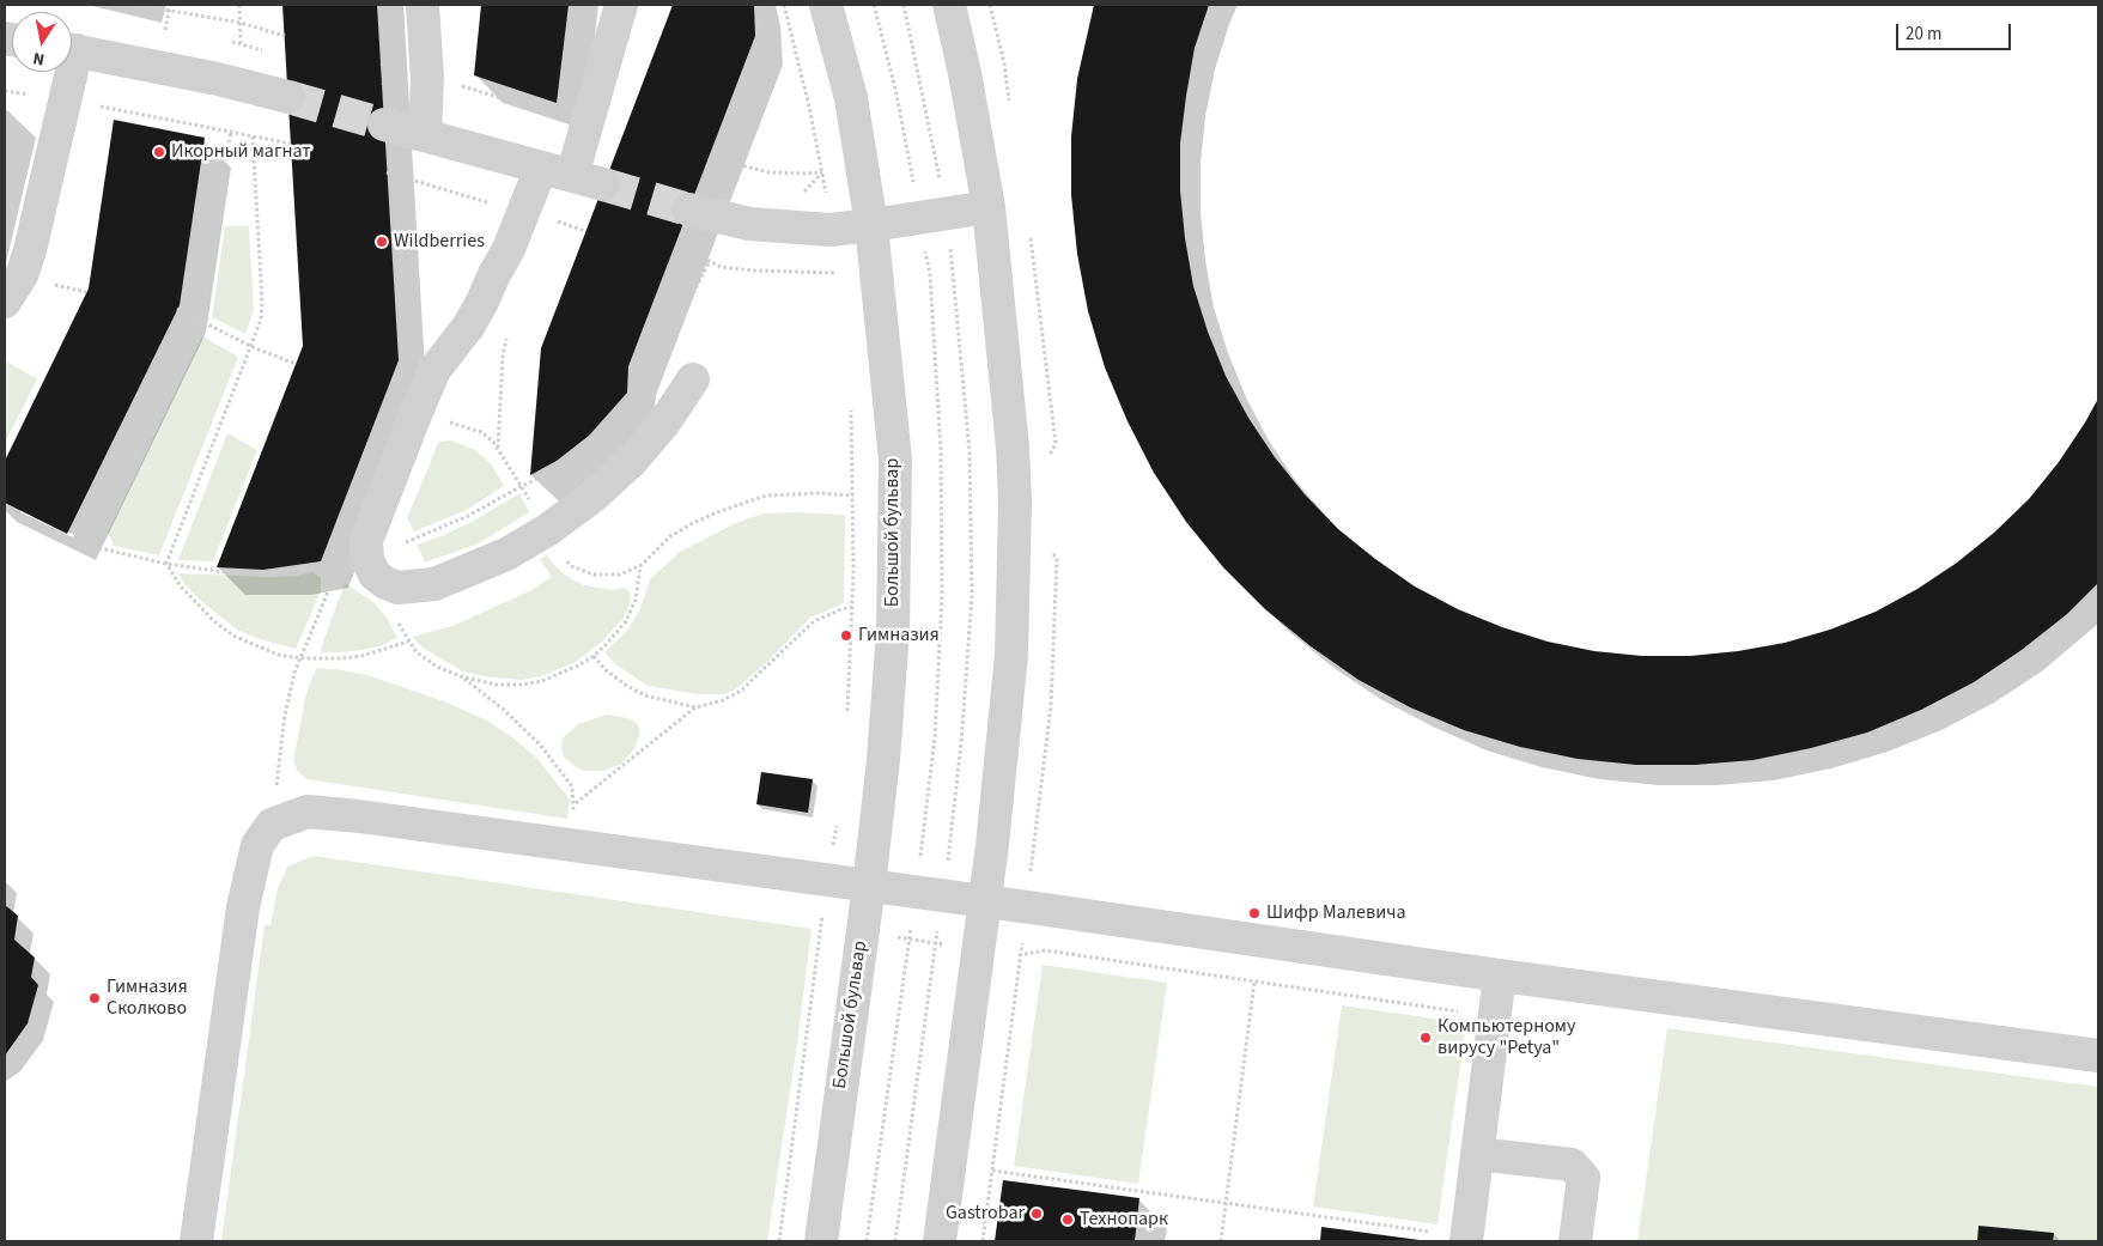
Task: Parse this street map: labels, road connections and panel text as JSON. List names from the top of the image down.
{
  "streets": {
    "street": ["Большой бульвар"]
  },
  "places": [
    "Икорный магнат",
    "Wildberries",
    "Гимназия",
    "Шифр Малевича",
    "Гимназия Сколково",
    "Компьютерному вирусу \"Petya\"",
    "Gastrobar",
    "Технопарк"
  ],
  "scale_bar": "20 m",
  "north": "bottom"
}
